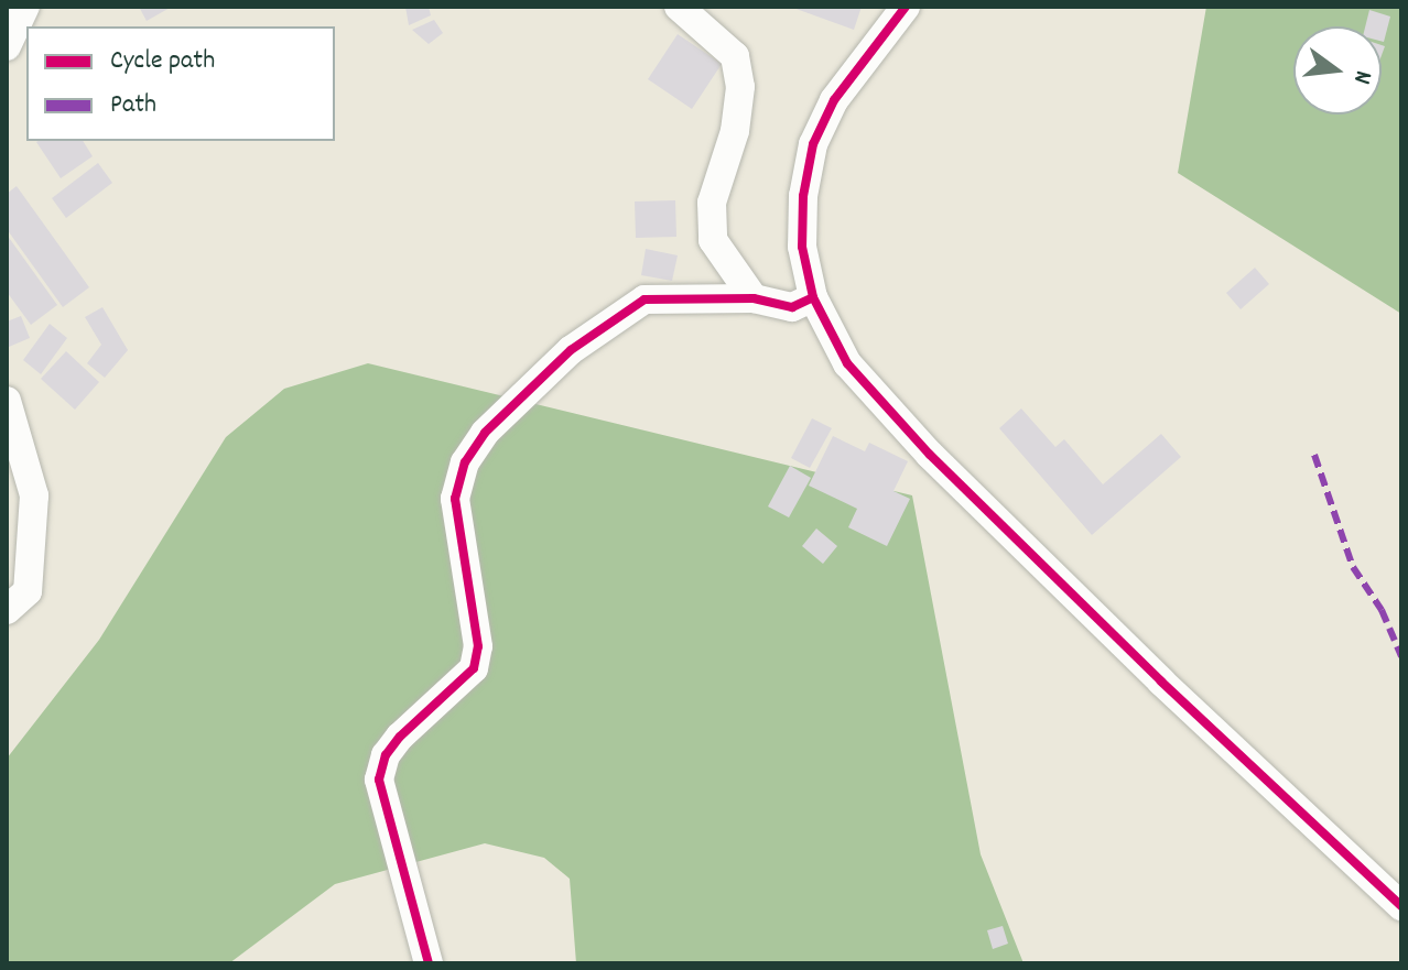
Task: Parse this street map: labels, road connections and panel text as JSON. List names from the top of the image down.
{
  "legend": ["Cycle path", "Path"],
  "north": "right"
}
